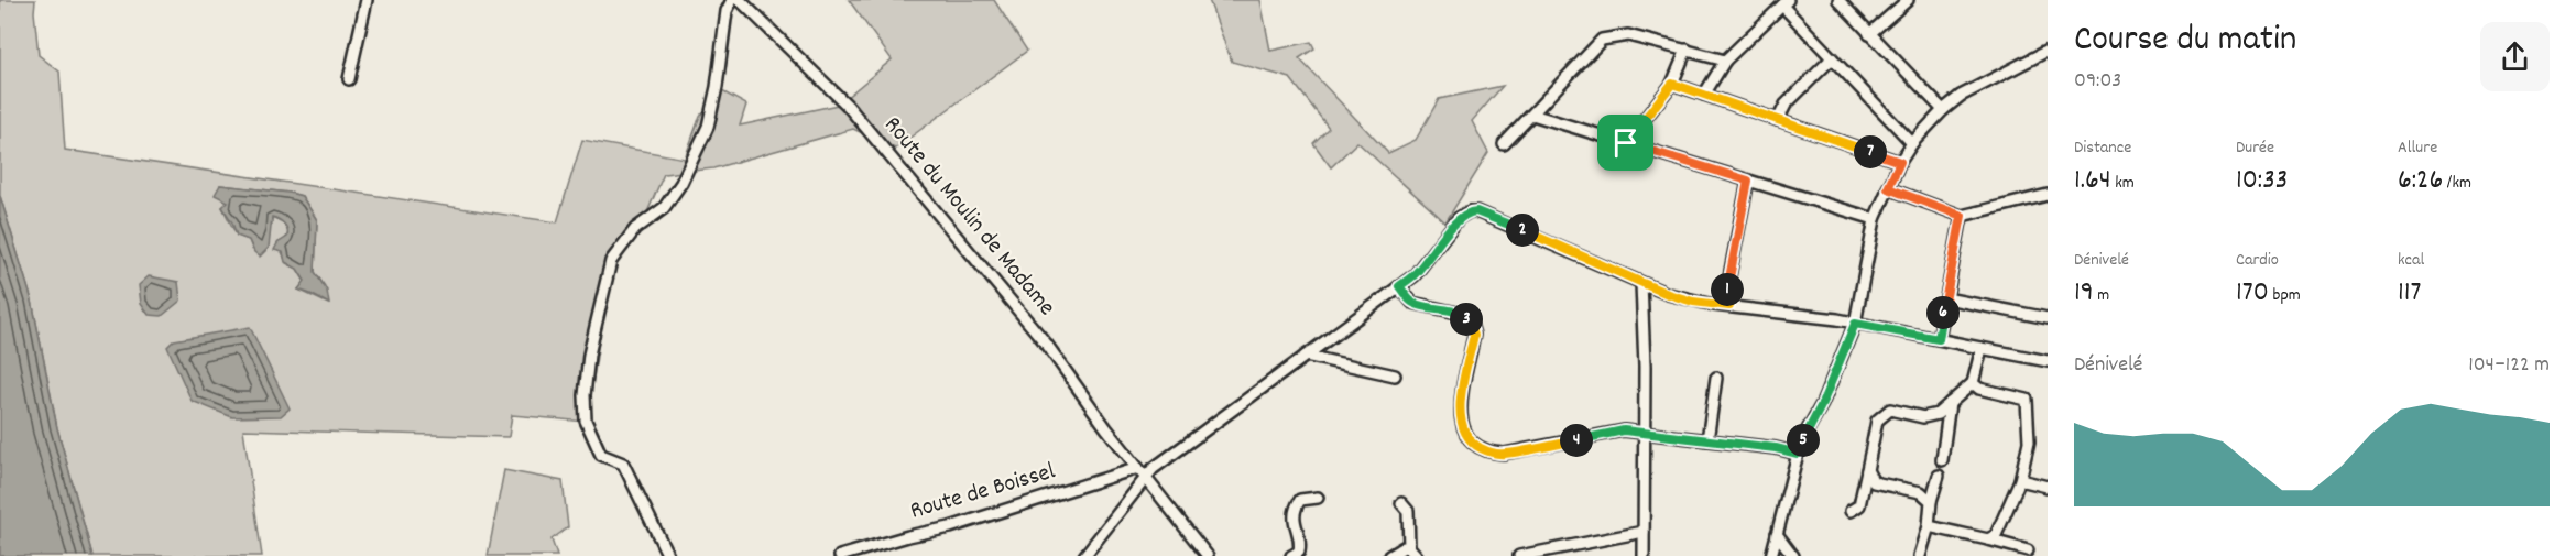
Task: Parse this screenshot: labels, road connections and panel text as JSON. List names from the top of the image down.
{
  "streets": {
    "street": ["Route du Moulin de Madame", "Route de Boissel"]
  },
  "crossings": [
    ["Route du Moulin de Madame", "Route de Boissel"]
  ],
  "page": {
    "heading": ["Course du matin", "09:03"],
    "stats": [
      ["Distance", "1.64 km"],
      ["Durée", "10:33"],
      ["Allure", "6:26 /km"],
      ["Dénivelé", "19 m"],
      ["Cardio", "170 bpm"],
      ["kcal", "117"]
    ],
    "pins": [
      "7",
      "2",
      "1",
      "6",
      "3",
      "4",
      "5"
    ],
    "chart": ["Dénivelé", "104–122 m"]
  }
}
